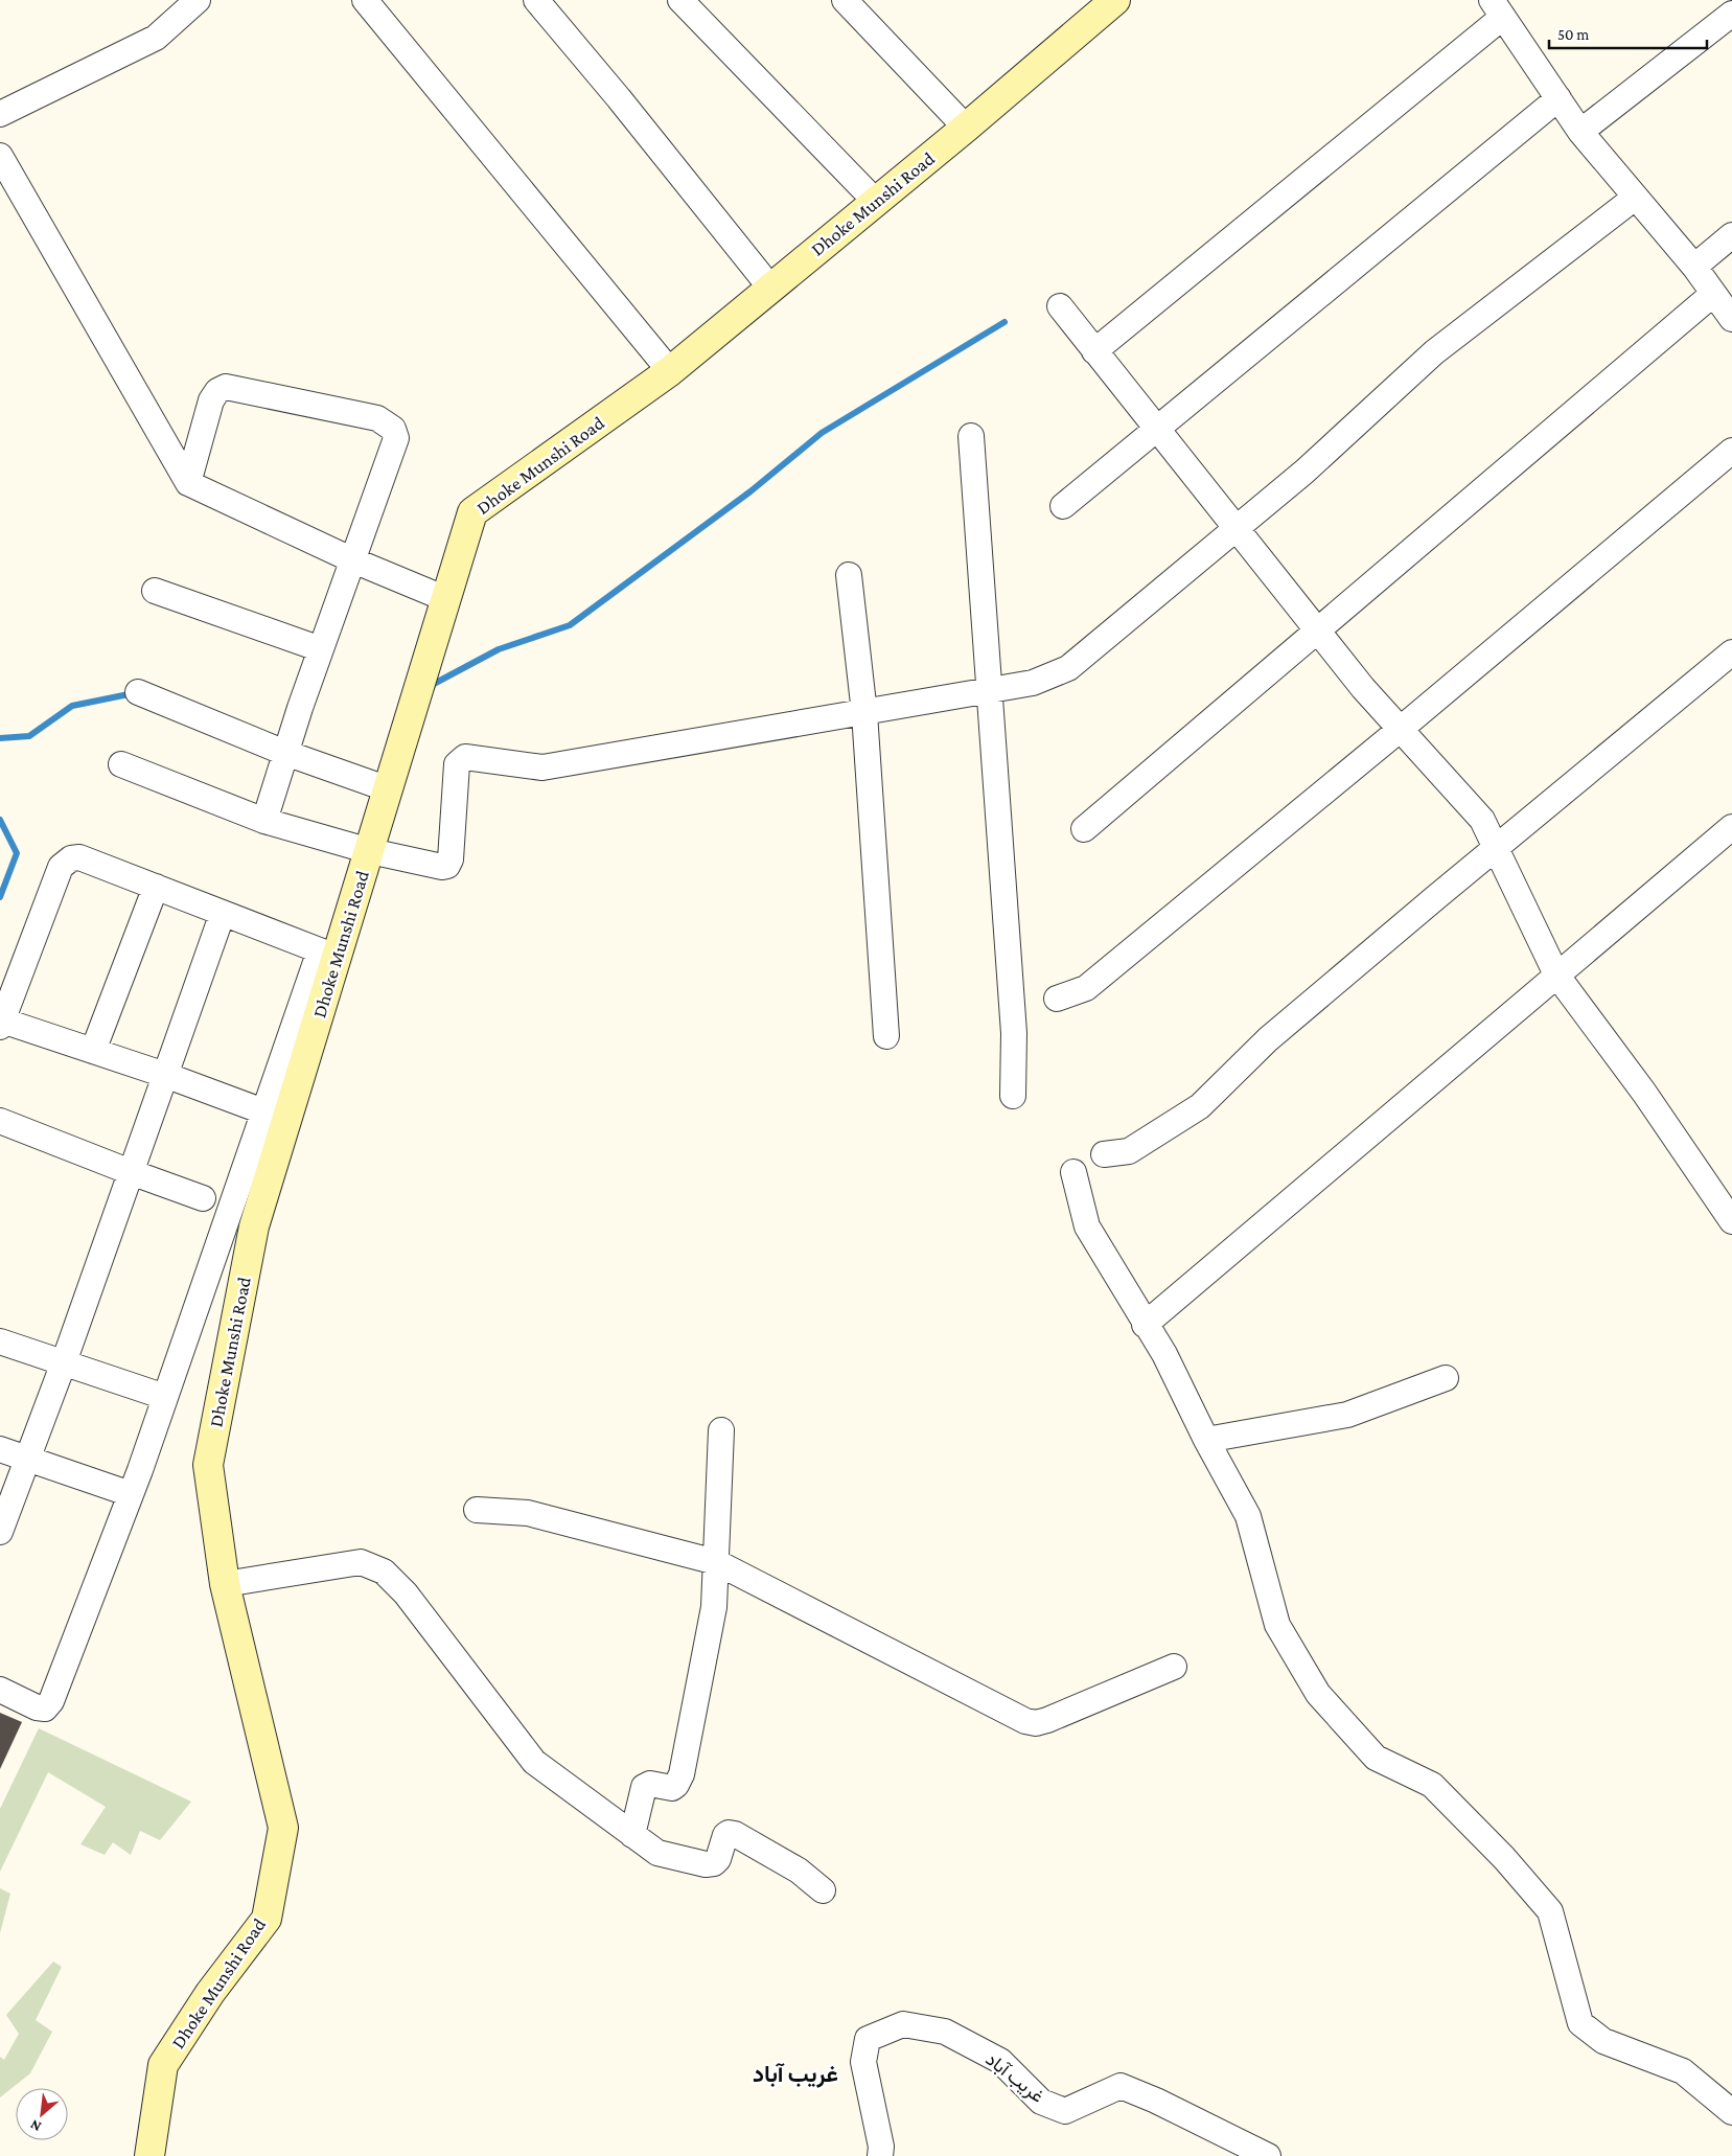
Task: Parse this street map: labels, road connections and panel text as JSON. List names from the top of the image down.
{
  "streets": {
    "street": ["Dhoke Munshi Road", "غریب آباد"]
  },
  "districts": ["غریب آباد"],
  "scale_bar": "50 m",
  "north": "bottom left"
}
